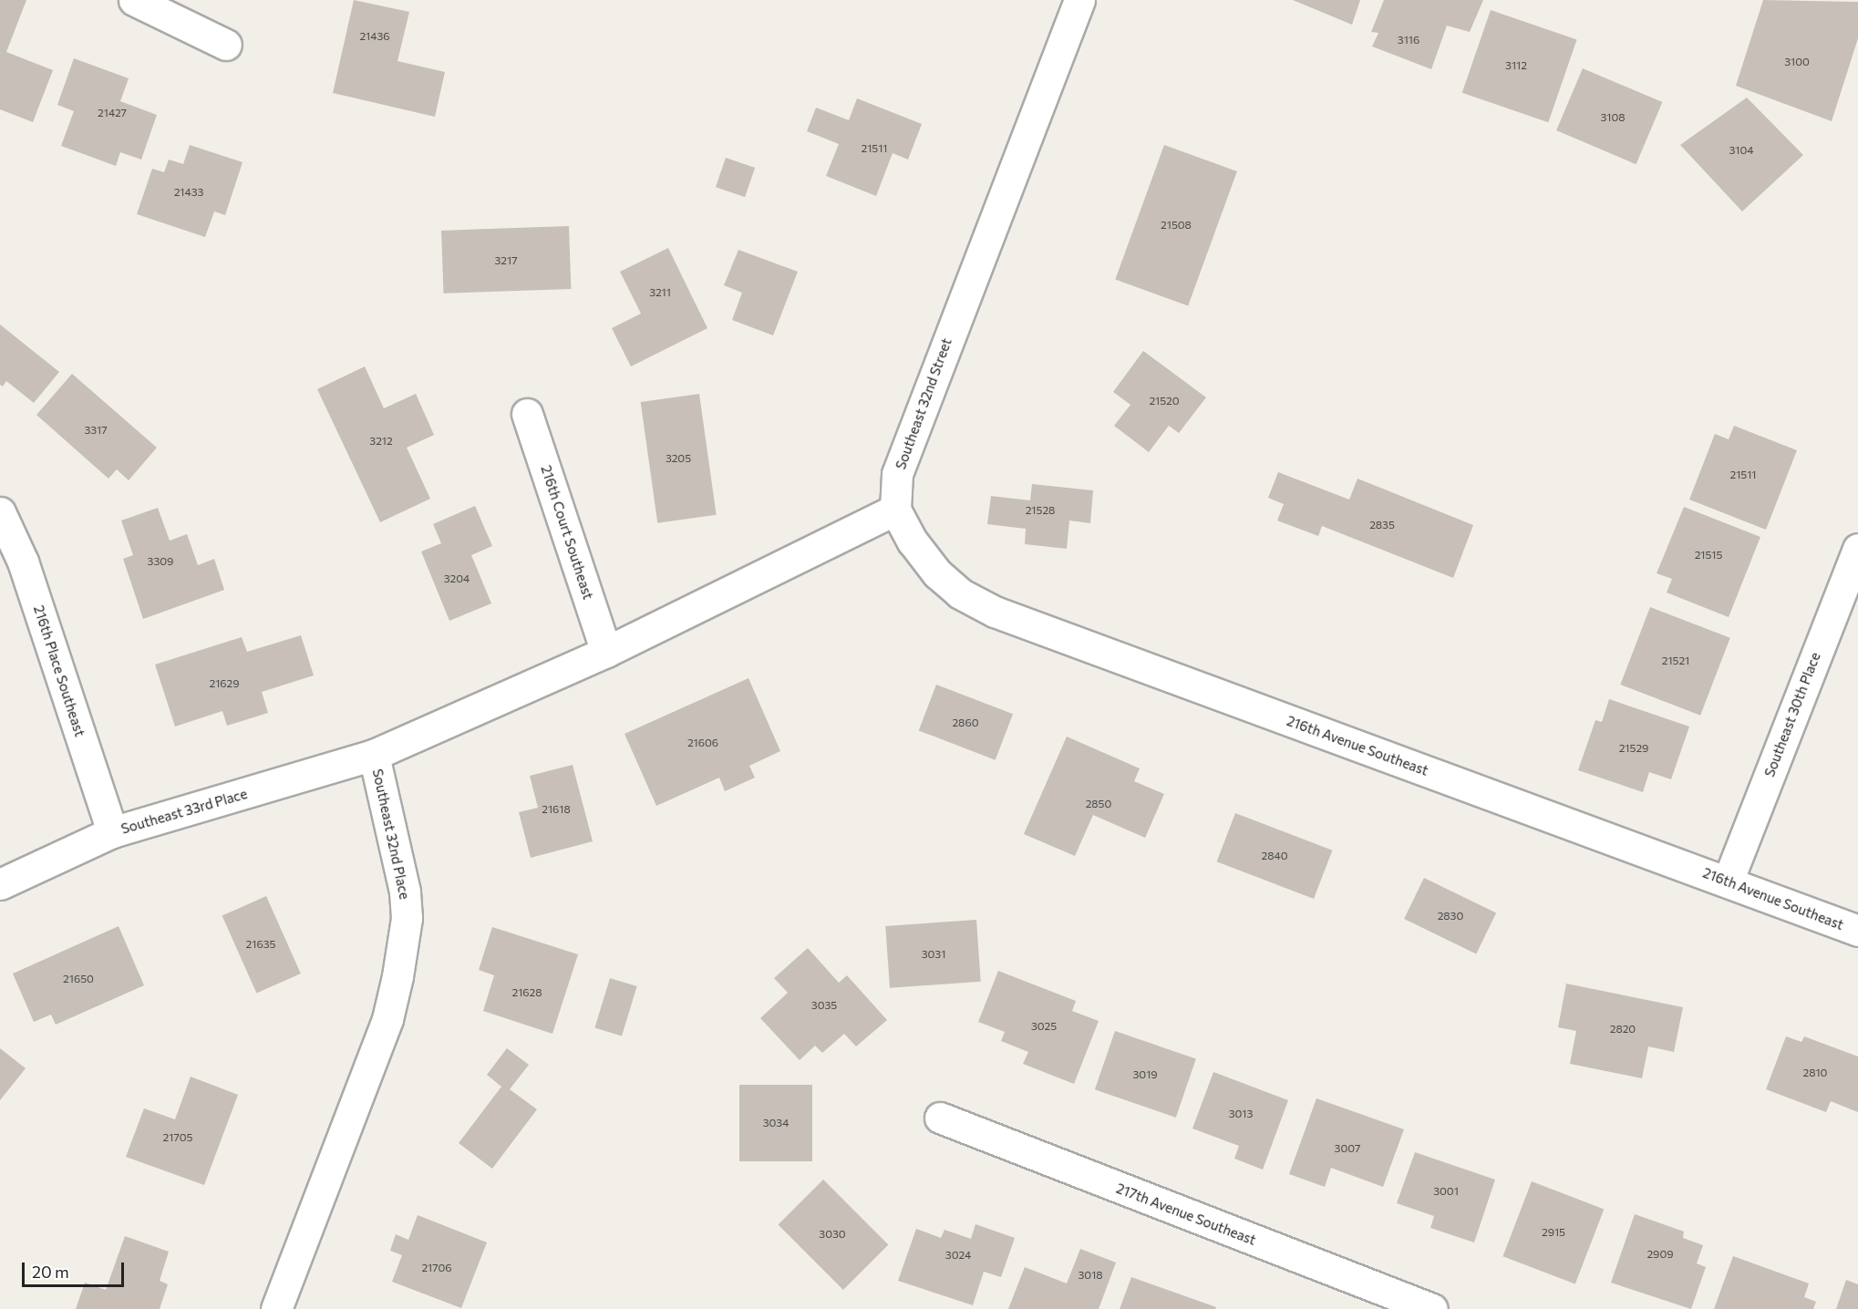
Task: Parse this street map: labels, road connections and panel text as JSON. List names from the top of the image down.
{
  "streets": {
    "street": [
      "Southeast 32nd Street",
      "216th Court Southeast",
      "216th Place Southeast",
      "Southeast 30th Place",
      "216th Avenue Southeast",
      "Southeast 33rd Place",
      "Southeast 32nd Place",
      "217th Avenue Southeast"
    ]
  },
  "crossings": [
    ["Southeast 32nd Street", "216th Avenue Southeast"],
    ["216th Court Southeast", "Southeast 32nd Place"],
    ["216th Place Southeast", "Southeast 33rd Place"],
    ["Southeast 30th Place", "216th Avenue Southeast"],
    ["Southeast 33rd Place", "Southeast 32nd Place"]
  ],
  "house_numbers": [
    "21436",
    "3116",
    "3100",
    "3112",
    "21427",
    "3108",
    "21511",
    "3104",
    "21433",
    "21508",
    "3217",
    "3211",
    "21520",
    "3317",
    "3212",
    "3205",
    "21511",
    "21528",
    "2835",
    "21515",
    "3309",
    "3204",
    "21521",
    "21629",
    "2860",
    "21606",
    "21529",
    "2850",
    "21618",
    "2840",
    "2830",
    "21635",
    "3031",
    "21650",
    "21628",
    "3035",
    "3025",
    "2820",
    "2810",
    "3019",
    "3013",
    "3034",
    "21705",
    "3007",
    "3001",
    "2915",
    "3030",
    "2909",
    "3024",
    "21706",
    "3018"
  ],
  "scale_bar": "20 m"
}
